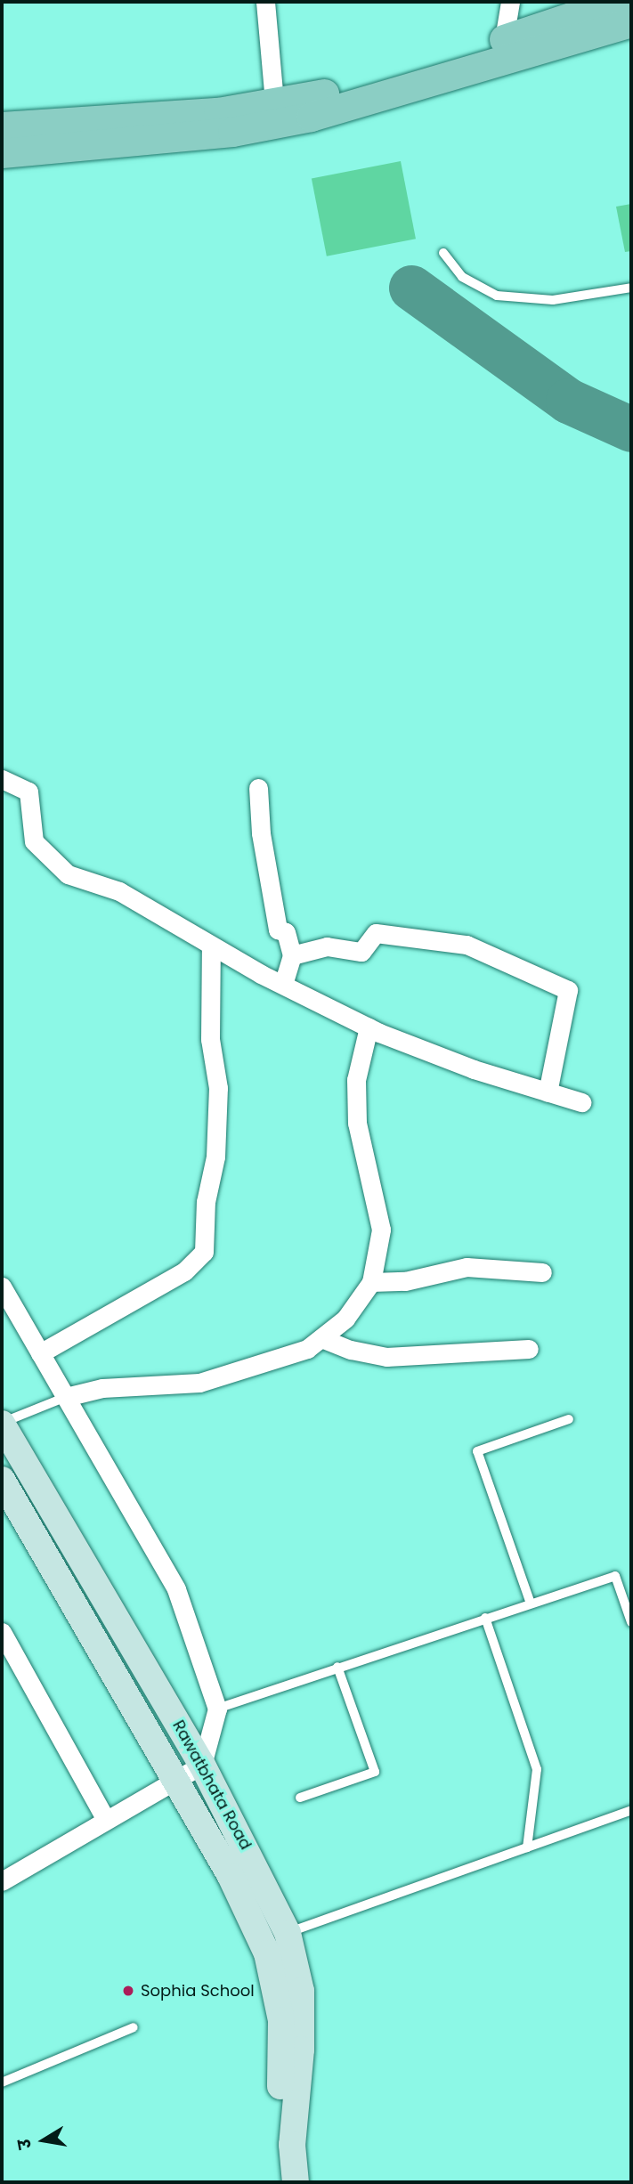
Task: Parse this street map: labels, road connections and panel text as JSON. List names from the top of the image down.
{
  "streets": {
    "main road": ["Rawatbhata Road"]
  },
  "places": ["Sophia School"],
  "north": "left"
}
